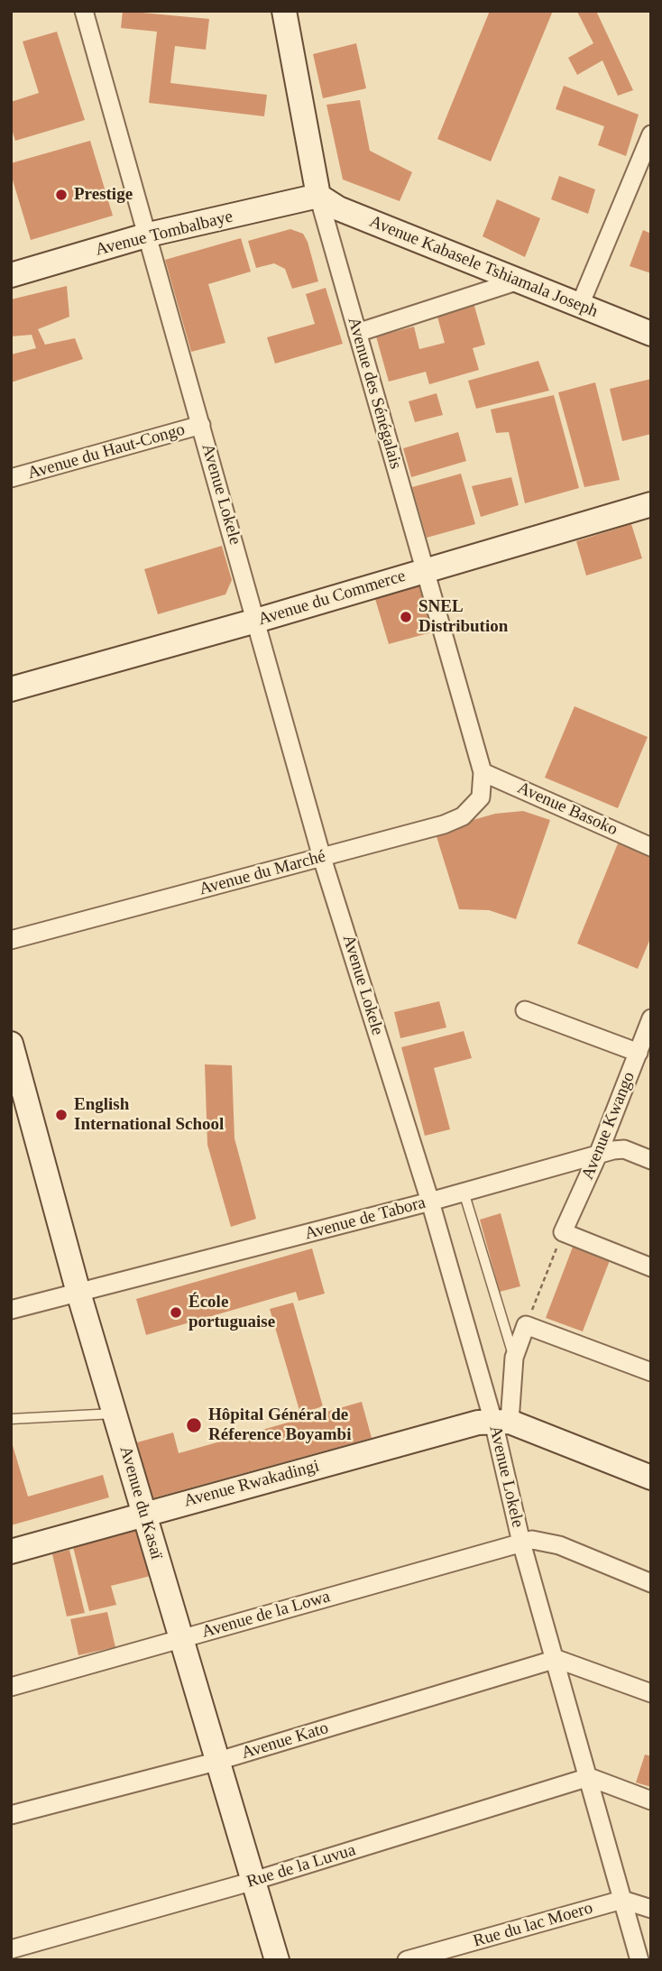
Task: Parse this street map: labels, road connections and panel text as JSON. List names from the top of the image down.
{
  "streets": {
    "street": [
      "Avenue Tombalbaye",
      "Avenue Kabasele Tshiamala Joseph",
      "Avenue des Sénégalais",
      "Avenue du Haut-Congo",
      "Avenue Lokele",
      "Avenue du Commerce",
      "Avenue Basoko",
      "Avenue du Marché",
      "Avenue Kwango",
      "Avenue de Tabora",
      "Avenue Rwakadingi",
      "Avenue du Kasaï",
      "Avenue de la Lowa",
      "Avenue Kato",
      "Rue de la Luvua",
      "Rue du lac Moero"
    ]
  },
  "crossings": [
    ["Avenue Tombalbaye", "Avenue Kabasele Tshiamala Joseph"],
    ["Avenue Tombalbaye", "Avenue des Sénégalais"],
    ["Avenue Tombalbaye", "Avenue Lokele"],
    ["Avenue Kabasele Tshiamala Joseph", "Avenue des Sénégalais"],
    ["Avenue des Sénégalais", "Avenue du Commerce"],
    ["Avenue des Sénégalais", "Avenue Basoko"],
    ["Avenue des Sénégalais", "Avenue du Marché"],
    ["Avenue du Haut-Congo", "Avenue Lokele"],
    ["Avenue Lokele", "Avenue du Commerce"],
    ["Avenue Lokele", "Avenue du Marché"],
    ["Avenue Lokele", "Avenue de Tabora"],
    ["Avenue Lokele", "Avenue Rwakadingi"],
    ["Avenue Lokele", "Avenue de la Lowa"],
    ["Avenue Lokele", "Avenue Kato"],
    ["Avenue Lokele", "Rue de la Luvua"],
    ["Avenue Lokele", "Rue du lac Moero"],
    ["Avenue Basoko", "Avenue du Marché"],
    ["Avenue Kwango", "Avenue de Tabora"],
    ["Avenue de Tabora", "Avenue du Kasaï"],
    ["Avenue Rwakadingi", "Avenue du Kasaï"],
    ["Avenue du Kasaï", "Avenue de la Lowa"],
    ["Avenue du Kasaï", "Avenue Kato"],
    ["Avenue du Kasaï", "Rue de la Luvua"]
  ],
  "places": [
    "Prestige",
    "SNEL Distribution",
    "English International School",
    "École portuguaise",
    "Hôpital Général de Réference Boyambi"
  ]
}
